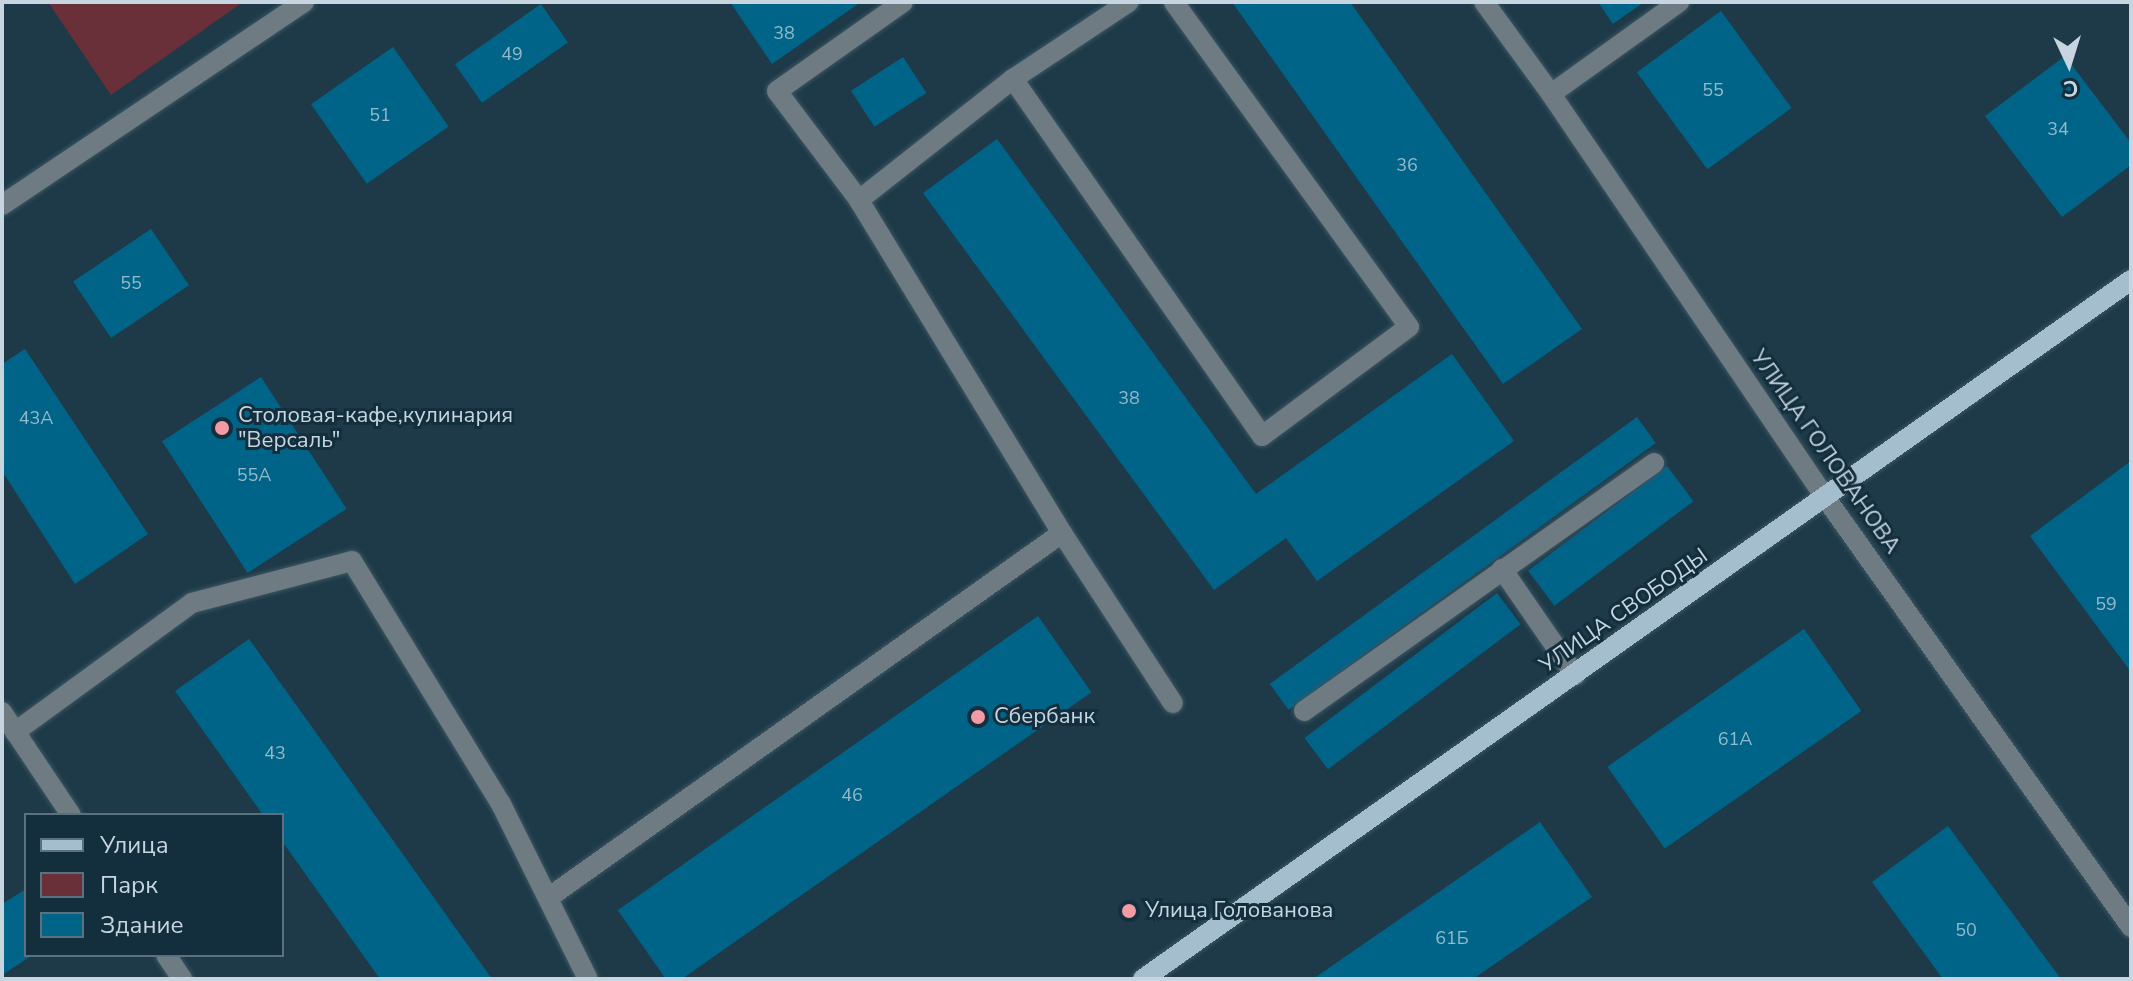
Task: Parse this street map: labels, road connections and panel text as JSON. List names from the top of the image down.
{
  "streets": {
    "main road": ["УЛИЦА СВОБОДЫ"],
    "street": ["УЛИЦА ГОЛОВАНОВА"]
  },
  "crossings": [
    ["УЛИЦА ГОЛОВАНОВА", "УЛИЦА СВОБОДЫ"]
  ],
  "places": ["Столовая-кафе,кулинария \"Версаль\"", "Сбербанк", "Улица Голованова"],
  "house_numbers": [
    "38",
    "49",
    "55",
    "51",
    "34",
    "36",
    "55",
    "38",
    "43А",
    "55А",
    "59",
    "61А",
    "43",
    "46",
    "50",
    "61Б"
  ],
  "legend": ["Улица", "Парк", "Здание"],
  "north": "bottom"
}
